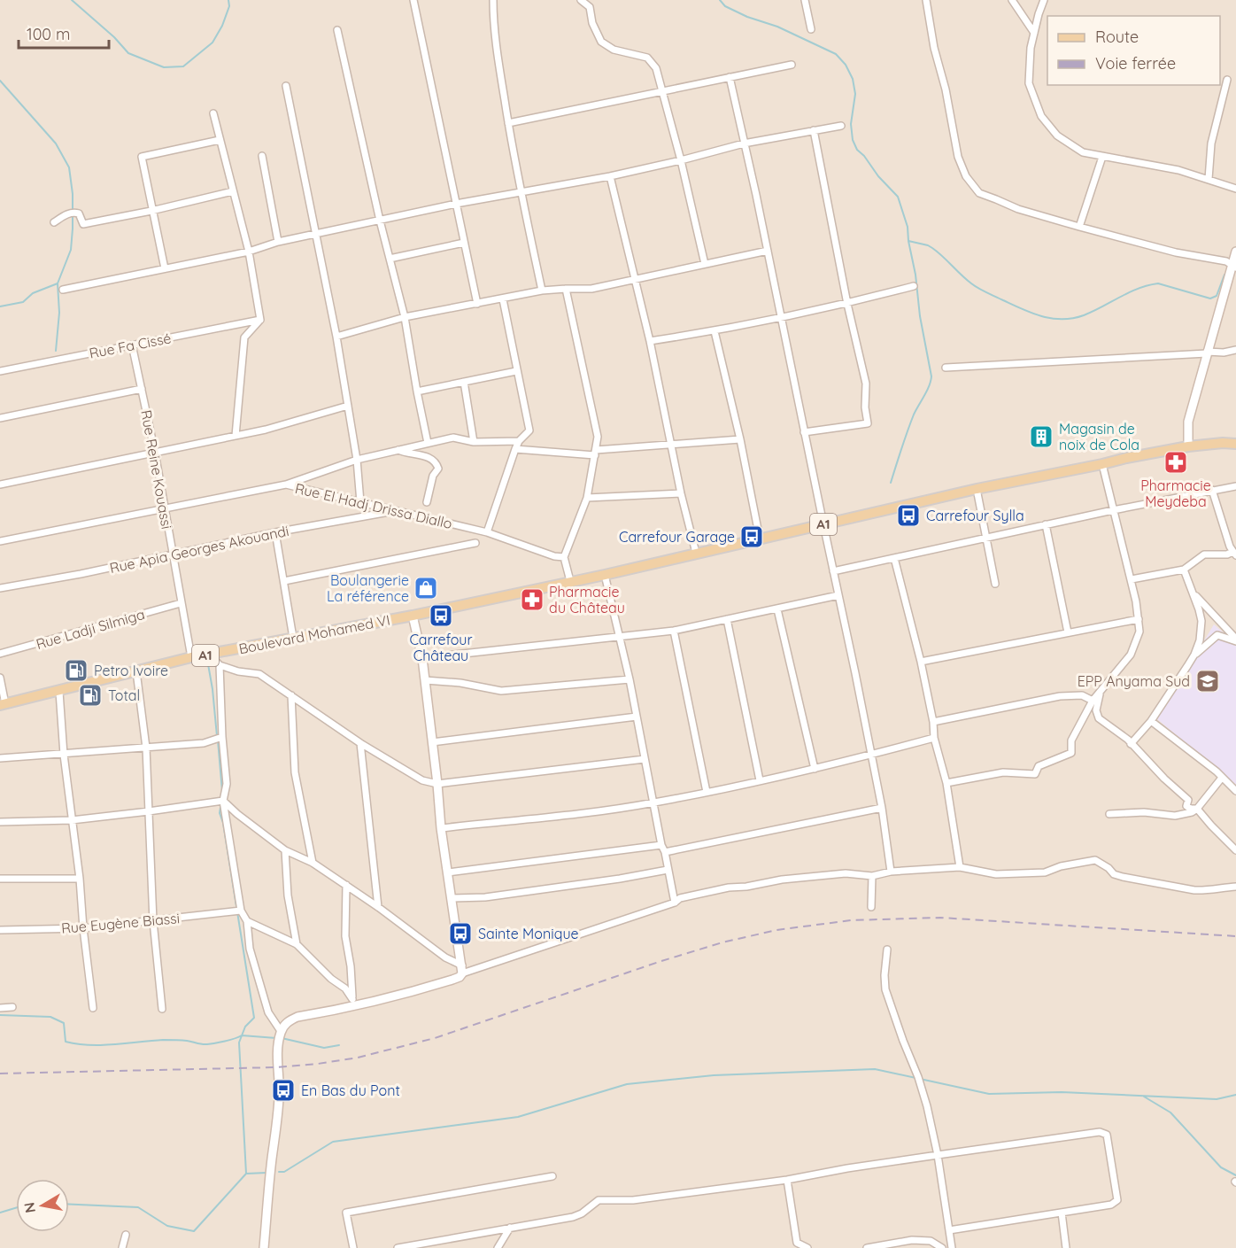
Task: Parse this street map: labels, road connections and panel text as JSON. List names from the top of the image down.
{
  "streets": {
    "main road": ["A1", "Boulevard Mohamed VI"],
    "street": [
      "Rue Fa Cissé",
      "Rue Reine Kouassi",
      "Rue El Hadj Drissa Diallo",
      "Rue Apia Georges Akouandi",
      "Rue Ladji Silmiga",
      "Rue Eugène Biassi"
    ]
  },
  "crossings": [
    ["Rue Fa Cissé", "Rue Reine Kouassi"],
    ["Rue Reine Kouassi", "Rue El Hadj Drissa Diallo"],
    ["Rue Reine Kouassi", "Rue Apia Georges Akouandi"],
    ["Rue Reine Kouassi", "Rue Ladji Silmiga"],
    ["Rue Reine Kouassi", "Boulevard Mohamed VI"],
    ["Rue El Hadj Drissa Diallo", "Rue Apia Georges Akouandi"],
    ["A1", "Boulevard Mohamed VI"]
  ],
  "places": {
    "building": ["Magasin de noix de Cola"],
    "pharmacy": ["Pharmacie Meydeba", "Pharmacie du Château"],
    "bus stop": [
      "Carrefour Sylla",
      "Carrefour Garage",
      "Carrefour Château",
      "Sainte Monique",
      "En Bas du Pont"
    ],
    "shop": ["Boulangerie La référence"],
    "fuel station": ["Petro Ivoire", "Total"],
    "school or university": ["EPP Anyama Sud"]
  },
  "legend": ["Route", "Voie ferrée"],
  "scale_bar": "100 m",
  "north": "left"
}
